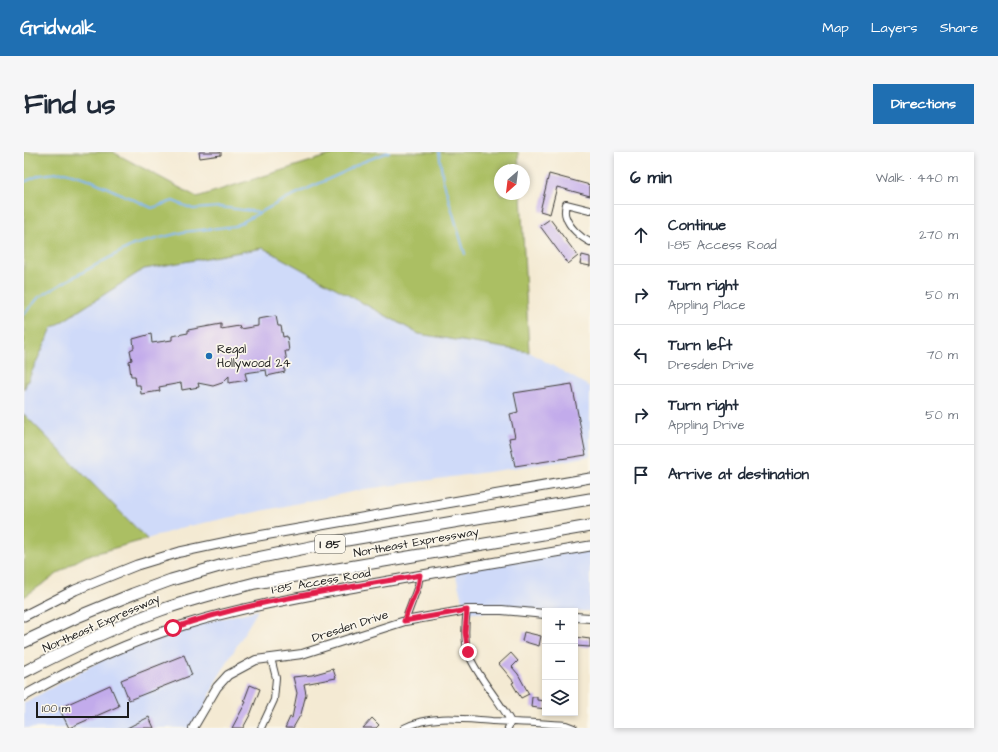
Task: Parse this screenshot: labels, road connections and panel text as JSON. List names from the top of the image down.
{
  "streets": {
    "highway": ["Northeast Expressway", "I 85"],
    "main road": ["I-85 Access Road"],
    "street": ["Dresden Drive"]
  },
  "places": ["Regal Hollywood 24"],
  "scale_bar": "100 m",
  "north": "bottom left",
  "page": {
    "header": "Gridwalk",
    "nav": ["Map", "Layers", "Share"],
    "buttons": "Directions",
    "title": "Find us",
    "heading": ["6 min", "Walk · 440 m"],
    "list": [
      ["Continue", "I-85 Access Road", "270 m"],
      ["Turn right", "Appling Place", "50 m"],
      ["Turn left", "Dresden Drive", "70 m"],
      ["Turn right", "Appling Drive", "50 m"],
      "Arrive at destination"
    ],
    "map_buttons": ["+", "−"],
    "scale": "100 m"
  }
}
